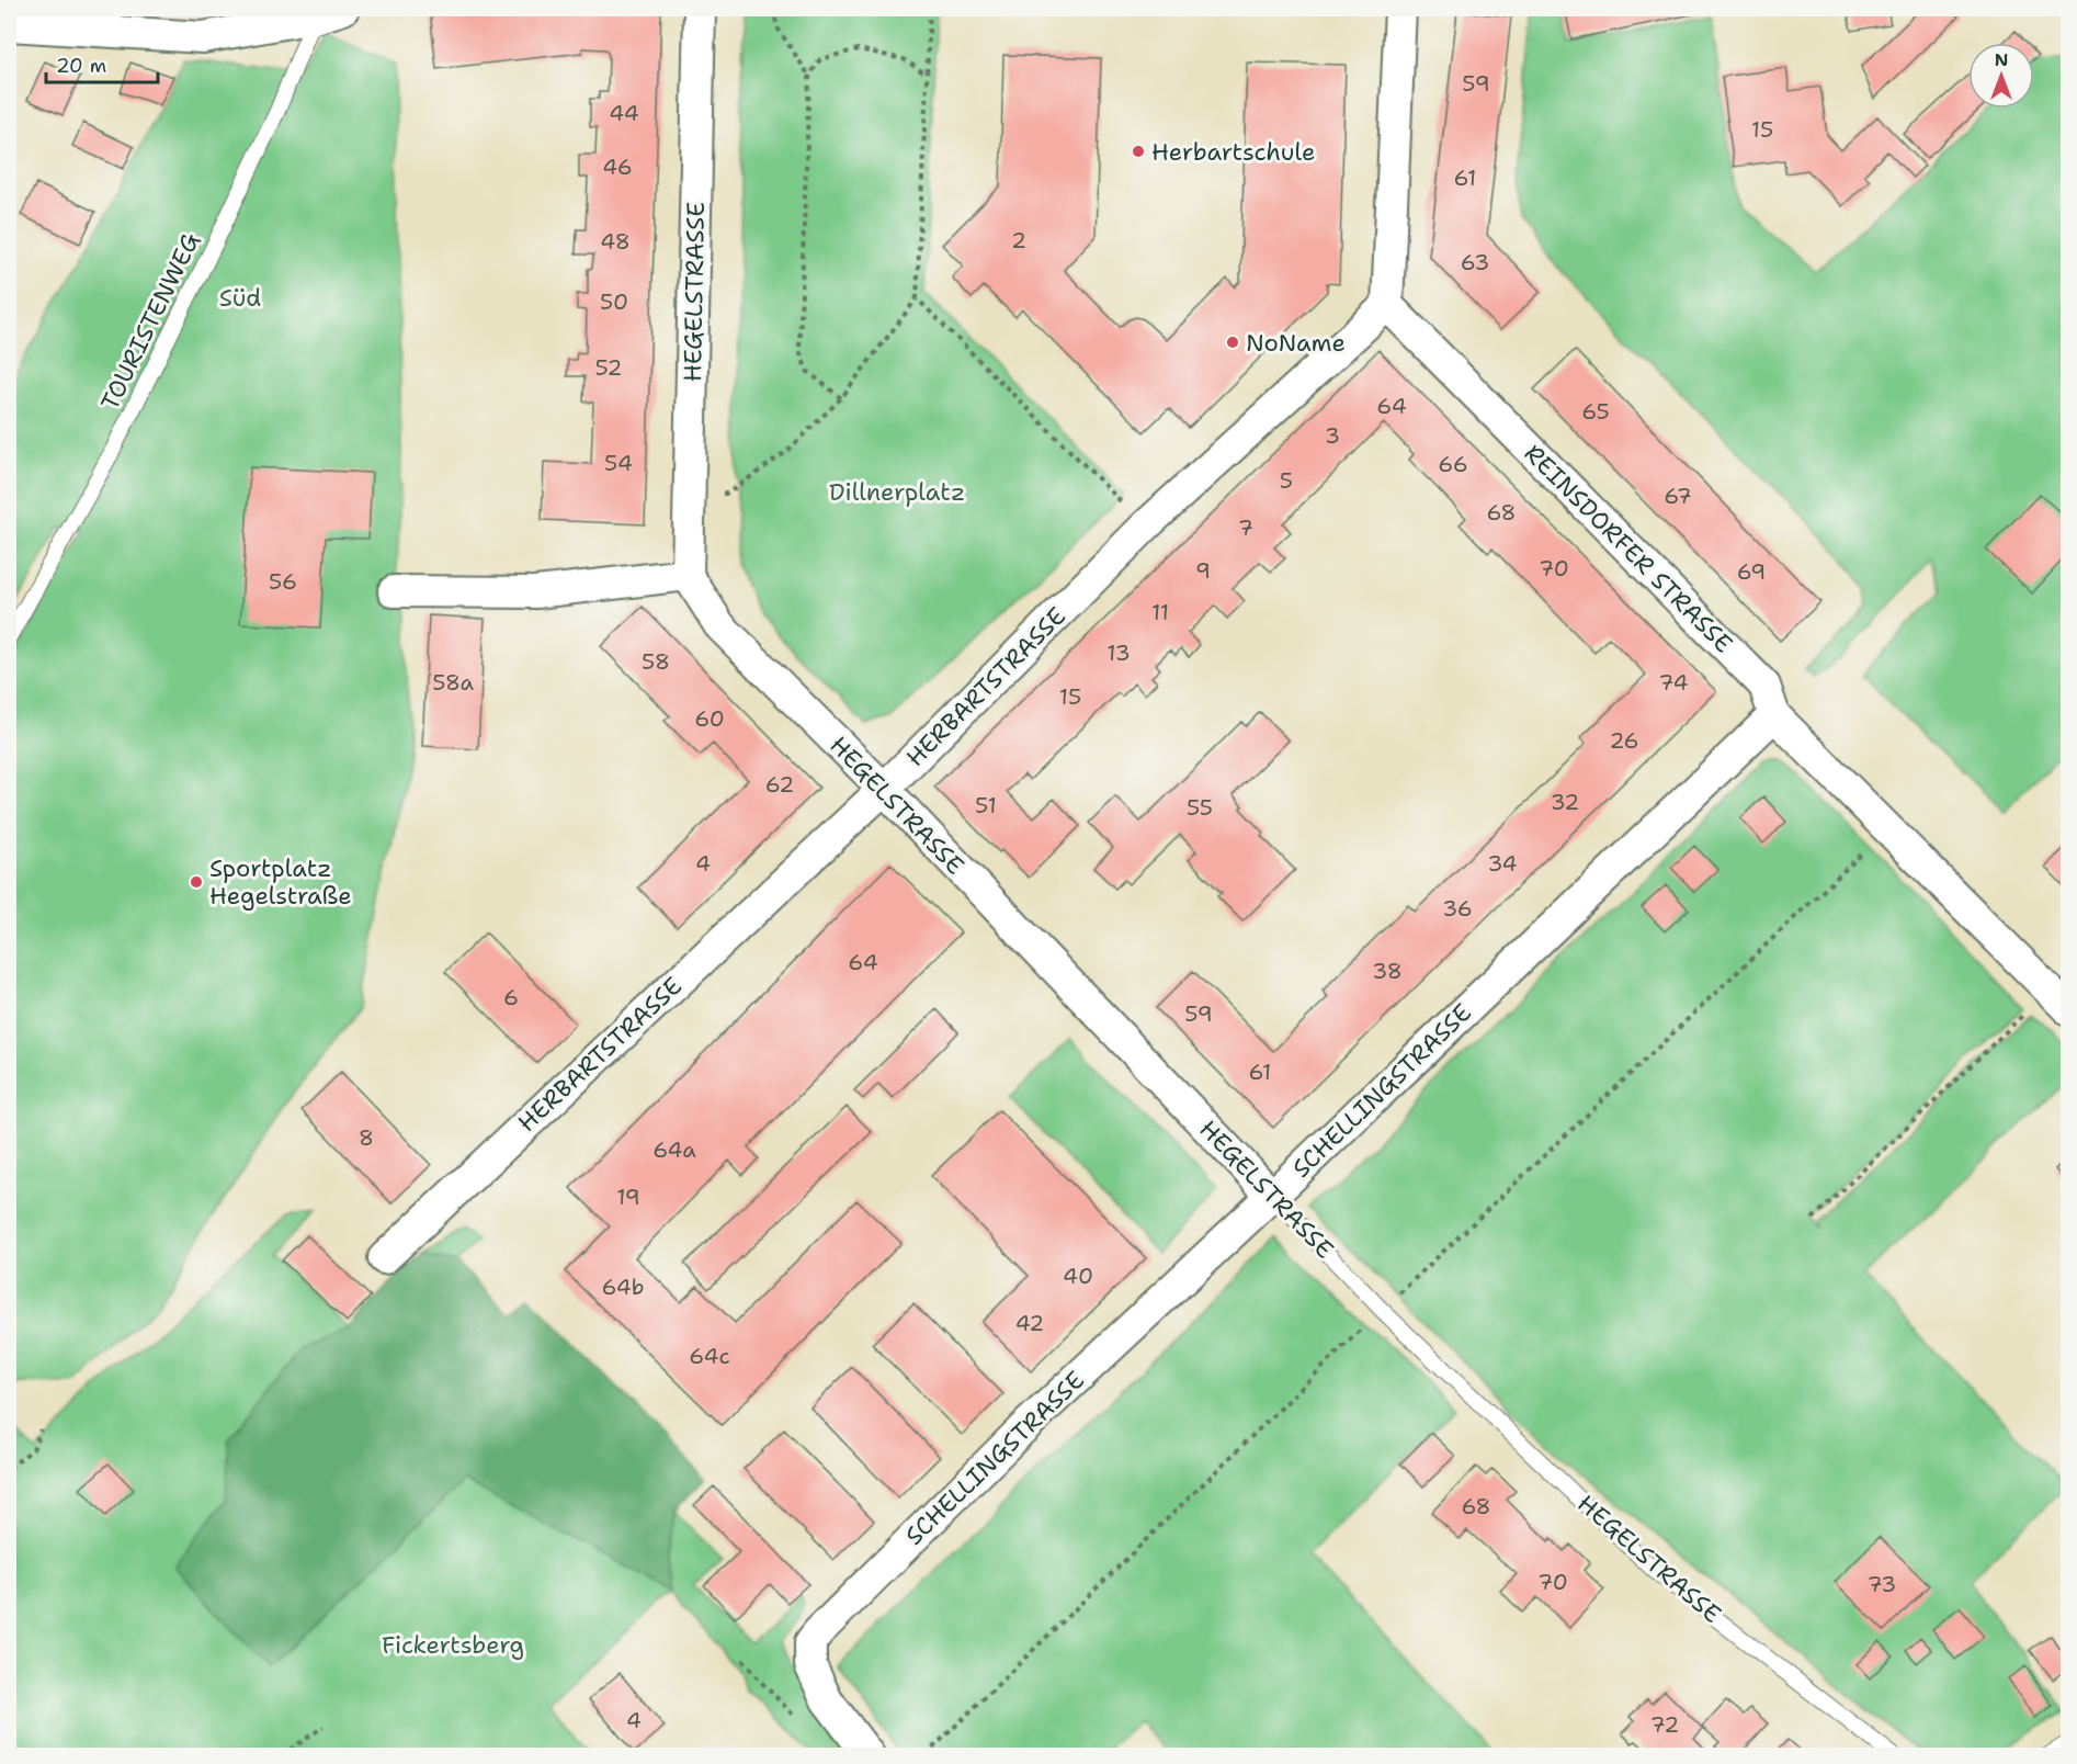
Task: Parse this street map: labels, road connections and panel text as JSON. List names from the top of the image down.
{
  "streets": {
    "street": [
      "HEGELSTRASSE",
      "REINSDORFER STRASSE",
      "HERBARTSTRASSE",
      "SCHELLINGSTRASSE"
    ],
    "lane": ["TOURISTENWEG"]
  },
  "crossings": [
    ["HEGELSTRASSE", "HERBARTSTRASSE"],
    ["HEGELSTRASSE", "SCHELLINGSTRASSE"],
    ["REINSDORFER STRASSE", "HERBARTSTRASSE"],
    ["REINSDORFER STRASSE", "SCHELLINGSTRASSE"]
  ],
  "parks": ["Süd", "Dillnerplatz", "Fickertsberg"],
  "places": ["Herbartschule", "NoName", "Sportplatz Hegelstraße"],
  "house_numbers": [
    "59",
    "44",
    "15",
    "46",
    "61",
    "2",
    "48",
    "63",
    "50",
    "52",
    "64",
    "65",
    "3",
    "54",
    "66",
    "5",
    "67",
    "68",
    "7",
    "70",
    "9",
    "69",
    "56",
    "11",
    "13",
    "58",
    "58a",
    "74",
    "15",
    "60",
    "26",
    "62",
    "32",
    "51",
    "55",
    "4",
    "34",
    "36",
    "64",
    "38",
    "6",
    "59",
    "61",
    "8",
    "64a",
    "19",
    "40",
    "64b",
    "42",
    "64c",
    "68",
    "70",
    "73",
    "4",
    "72"
  ],
  "scale_bar": "20 m",
  "north": "top"
}
